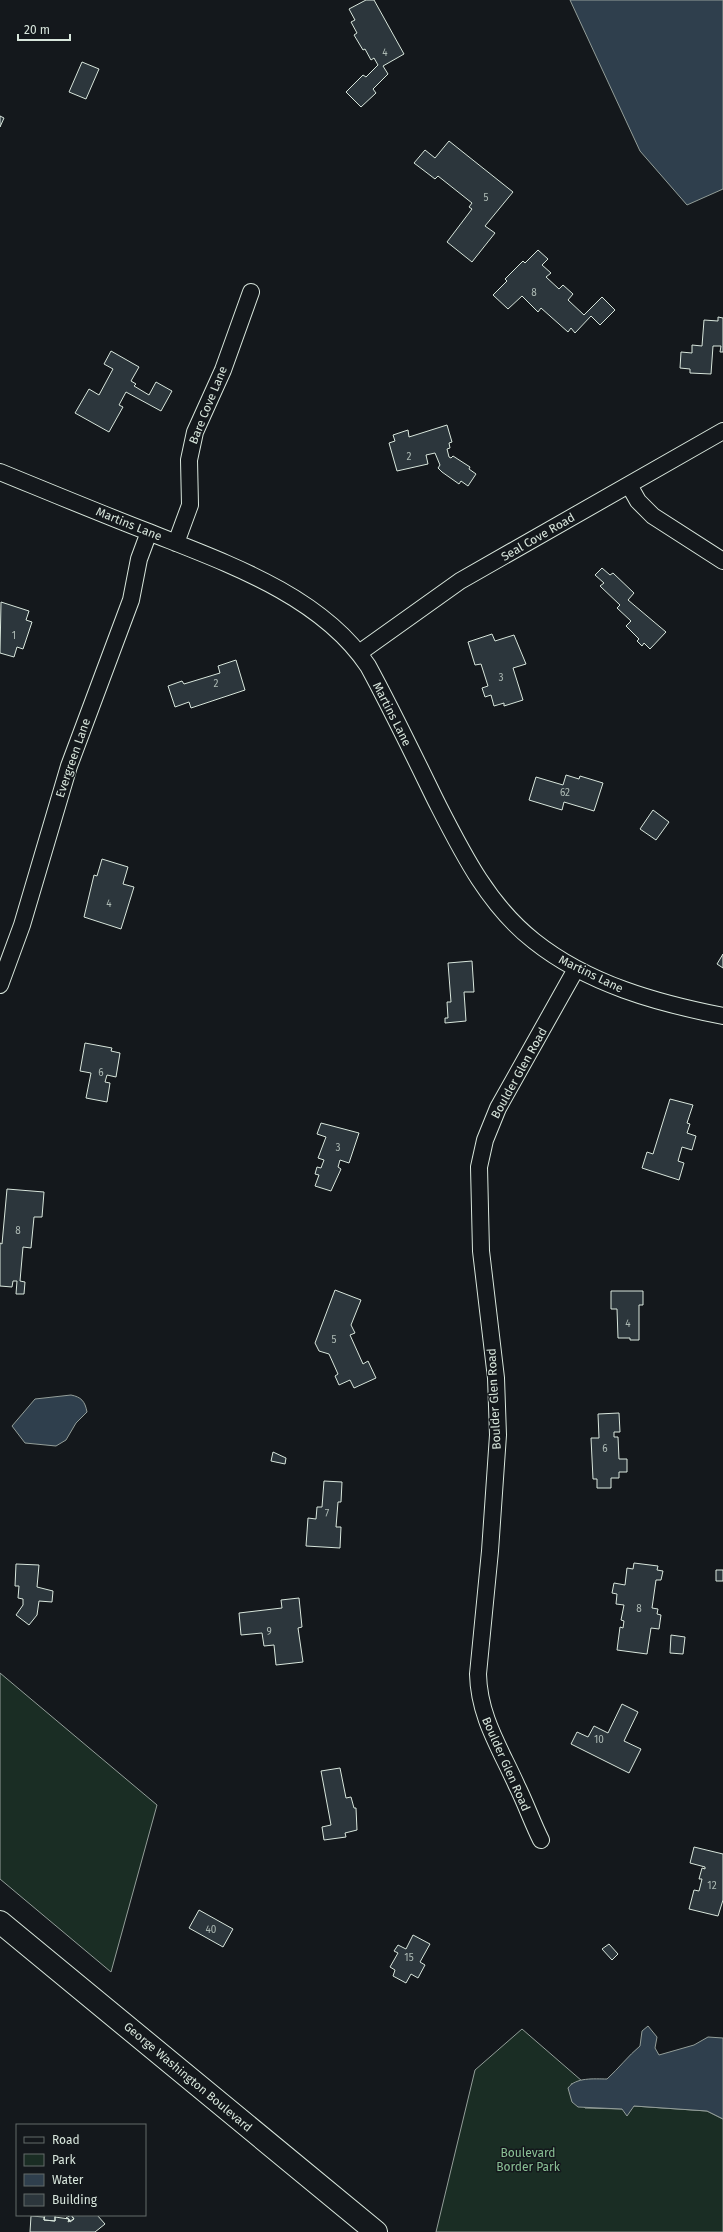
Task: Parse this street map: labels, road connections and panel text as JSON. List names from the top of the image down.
{
  "streets": {
    "main road": ["George Washington Boulevard"],
    "street": [
      "Bare Cove Lane",
      "Martins Lane",
      "Seal Cove Road",
      "Evergreen Lane",
      "Boulder Glen Road"
    ]
  },
  "crossings": [
    ["Bare Cove Lane", "Martins Lane"],
    ["Martins Lane", "Seal Cove Road"],
    ["Martins Lane", "Evergreen Lane"],
    ["Martins Lane", "Boulder Glen Road"]
  ],
  "parks": ["Boulevard Border Park"],
  "house_numbers": [
    "4",
    "5",
    "8",
    "2",
    "1",
    "3",
    "2",
    "62",
    "4",
    "6",
    "3",
    "8",
    "4",
    "5",
    "6",
    "7",
    "8",
    "9",
    "10",
    "12",
    "40",
    "15"
  ],
  "legend": [
    "Road",
    "Park",
    "Water",
    "Building"
  ],
  "scale_bar": "20 m"
}
